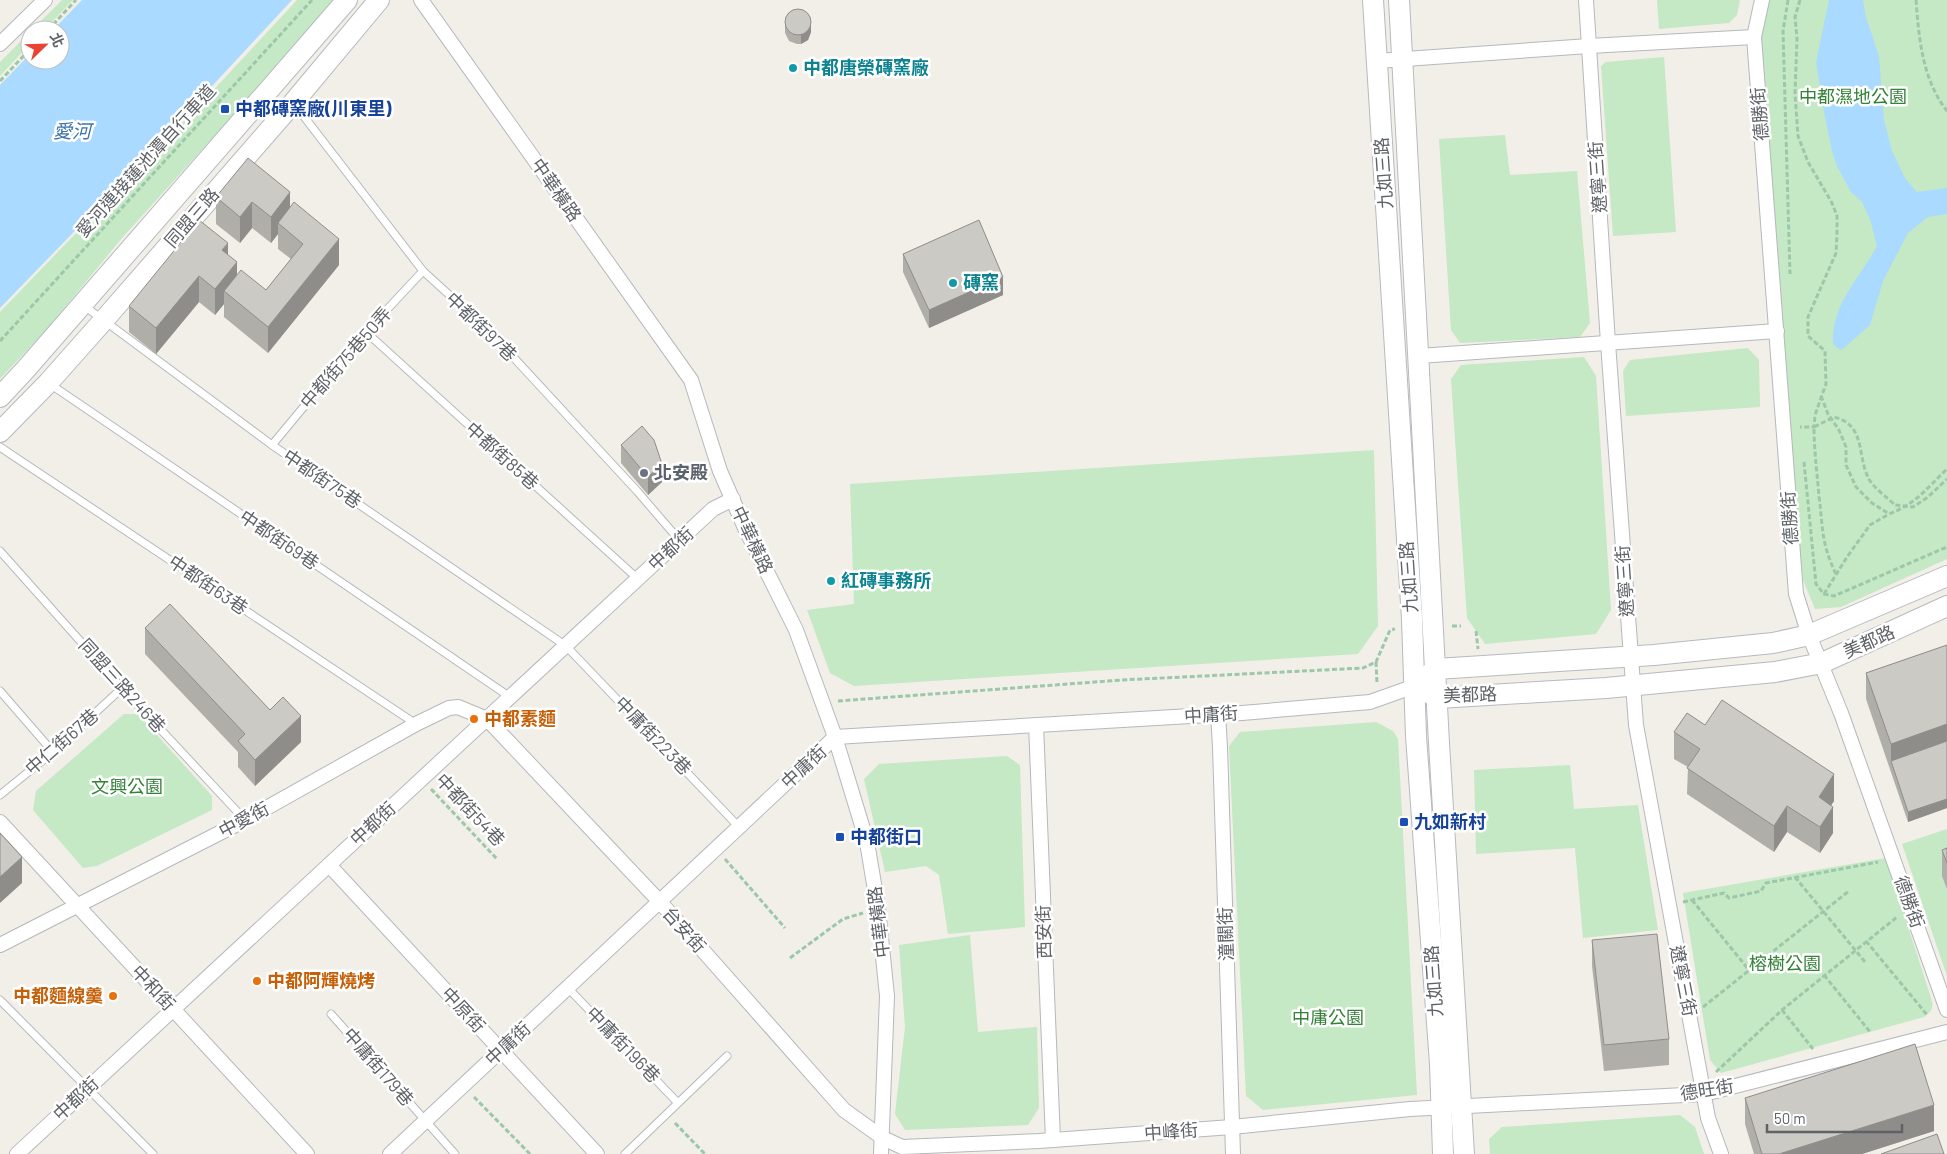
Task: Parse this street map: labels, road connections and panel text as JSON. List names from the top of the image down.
{
  "streets": {
    "street": [
      "德勝街",
      "九如三路",
      "遼寧三街",
      "中華橫路",
      "同盟三路",
      "中都街",
      "美都路",
      "中庸街",
      "中愛街",
      "台安街",
      "西安街",
      "潼關街",
      "中和街",
      "中原街",
      "德旺街",
      "中峰街"
    ],
    "lane": [
      "中都街97巷",
      "中都街75巷50弄",
      "中都街85巷",
      "中都街75巷",
      "中都街69巷",
      "中都街63巷",
      "同盟三路246巷",
      "中庸街223巷",
      "中仁街67巷",
      "中庸街196巷",
      "中庸街179巷"
    ],
    "path": ["愛河連接蓮池潭自行車道", "中都街54巷"]
  },
  "crossings": [
    ["德勝街", "美都路"],
    ["九如三路", "美都路"],
    ["九如三路", "中庸街"],
    ["九如三路", "德旺街"],
    ["九如三路", "中峰街"],
    ["遼寧三街", "美都路"],
    ["遼寧三街", "德旺街"],
    ["中華橫路", "中都街"],
    ["中華橫路", "中庸街"],
    ["中華橫路", "台安街"],
    ["中華橫路", "中峰街"],
    ["同盟三路", "中都街97巷"],
    ["同盟三路", "中都街75巷"],
    ["同盟三路", "中都街69巷"],
    ["中都街97巷", "中都街75巷50弄"],
    ["中都街97巷", "中都街"],
    ["中都街75巷50弄", "中都街85巷"],
    ["中都街75巷50弄", "中都街75巷"],
    ["中都街85巷", "中都街"],
    ["中都街75巷", "中都街"],
    ["中都街75巷", "中庸街223巷"],
    ["中都街69巷", "中都街"],
    ["中都街", "中庸街223巷"],
    ["中都街", "中都街54巷"],
    ["中都街", "中愛街"],
    ["中都街", "台安街"],
    ["中都街", "中和街"],
    ["中都街", "中原街"],
    ["中都街63巷", "中愛街"],
    ["美都路", "中庸街"],
    ["同盟三路246巷", "中仁街67巷"],
    ["同盟三路246巷", "中愛街"],
    ["中庸街", "中庸街223巷"],
    ["中庸街", "台安街"],
    ["中庸街", "西安街"],
    ["中庸街", "潼關街"],
    ["中庸街", "中原街"],
    ["中庸街", "中庸街196巷"],
    ["中庸街", "中庸街179巷"],
    ["中愛街", "台安街"],
    ["中愛街", "中和街"],
    ["台安街", "中峰街"],
    ["西安街", "中峰街"],
    ["潼關街", "中峰街"],
    ["德旺街", "中峰街"]
  ],
  "water": ["愛河"],
  "parks": [
    "中都濕地公園",
    "文興公園",
    "榕樹公園",
    "中庸公園"
  ],
  "places": {
    "other": [
      "中都唐榮磚窯廠",
      "磚窯",
      "北安殿",
      "紅磚事務所",
      "中都素麵",
      "中都阿輝燒烤",
      "中都麵線羹"
    ],
    "transit": ["中都磚窯廠(川東里)", "九如新村", "中都街口"]
  },
  "scale_bar": "50 m",
  "north": "top right"
}
